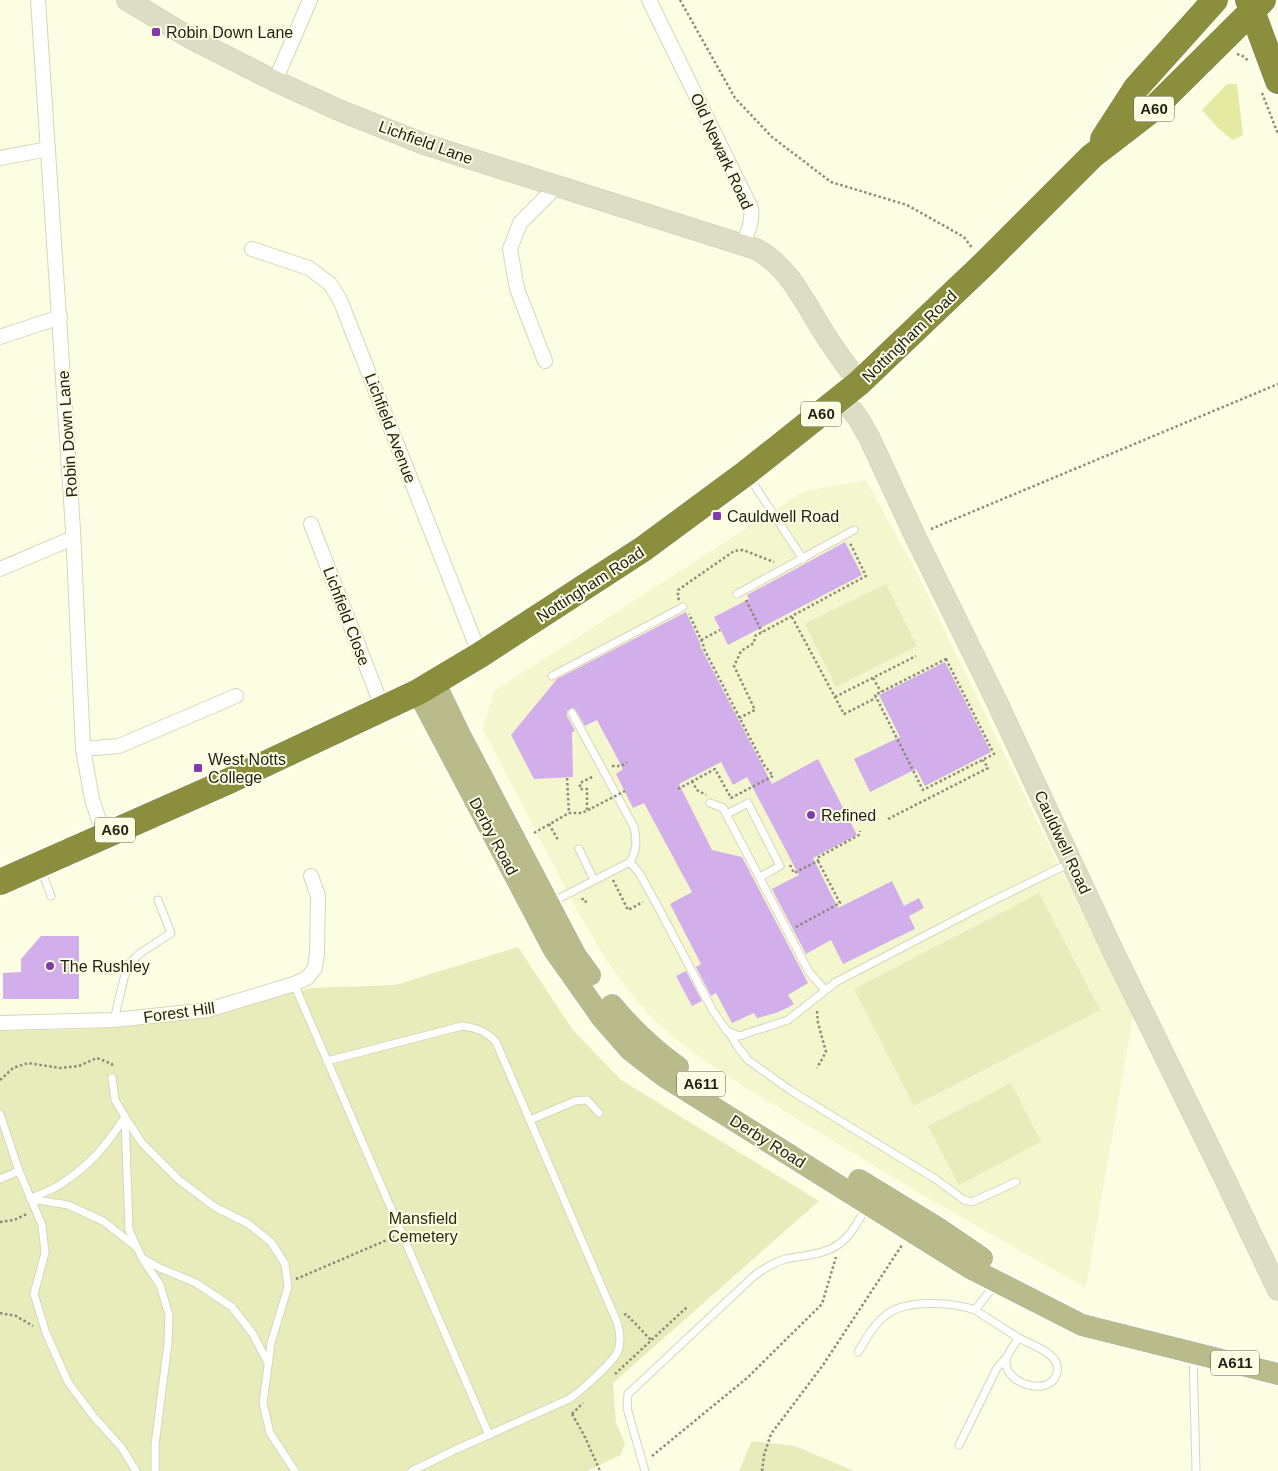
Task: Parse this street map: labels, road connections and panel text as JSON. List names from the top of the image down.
{
  "streets": {
    "highway": ["A60", "Nottingham Road"],
    "main road": ["Derby Road", "A611"],
    "street": [
      "Lichfield Lane",
      "Old Newark Road",
      "Lichfield Avenue",
      "Robin Down Lane",
      "Lichfield Close",
      "Cauldwell Road",
      "Forest Hill"
    ]
  },
  "crossings": [
    ["Lichfield Lane", "Old Newark Road"],
    ["Nottingham Road", "Lichfield Avenue"],
    ["Nottingham Road", "Robin Down Lane"],
    ["Nottingham Road", "Lichfield Close"],
    ["Nottingham Road", "Derby Road"],
    ["Nottingham Road", "Cauldwell Road"]
  ],
  "parks": ["Mansfield Cemetery"],
  "places": {
    "transit": ["Robin Down Lane", "Cauldwell Road", "West Notts College"],
    "other": ["Refined", "The Rushley"]
  }
}
